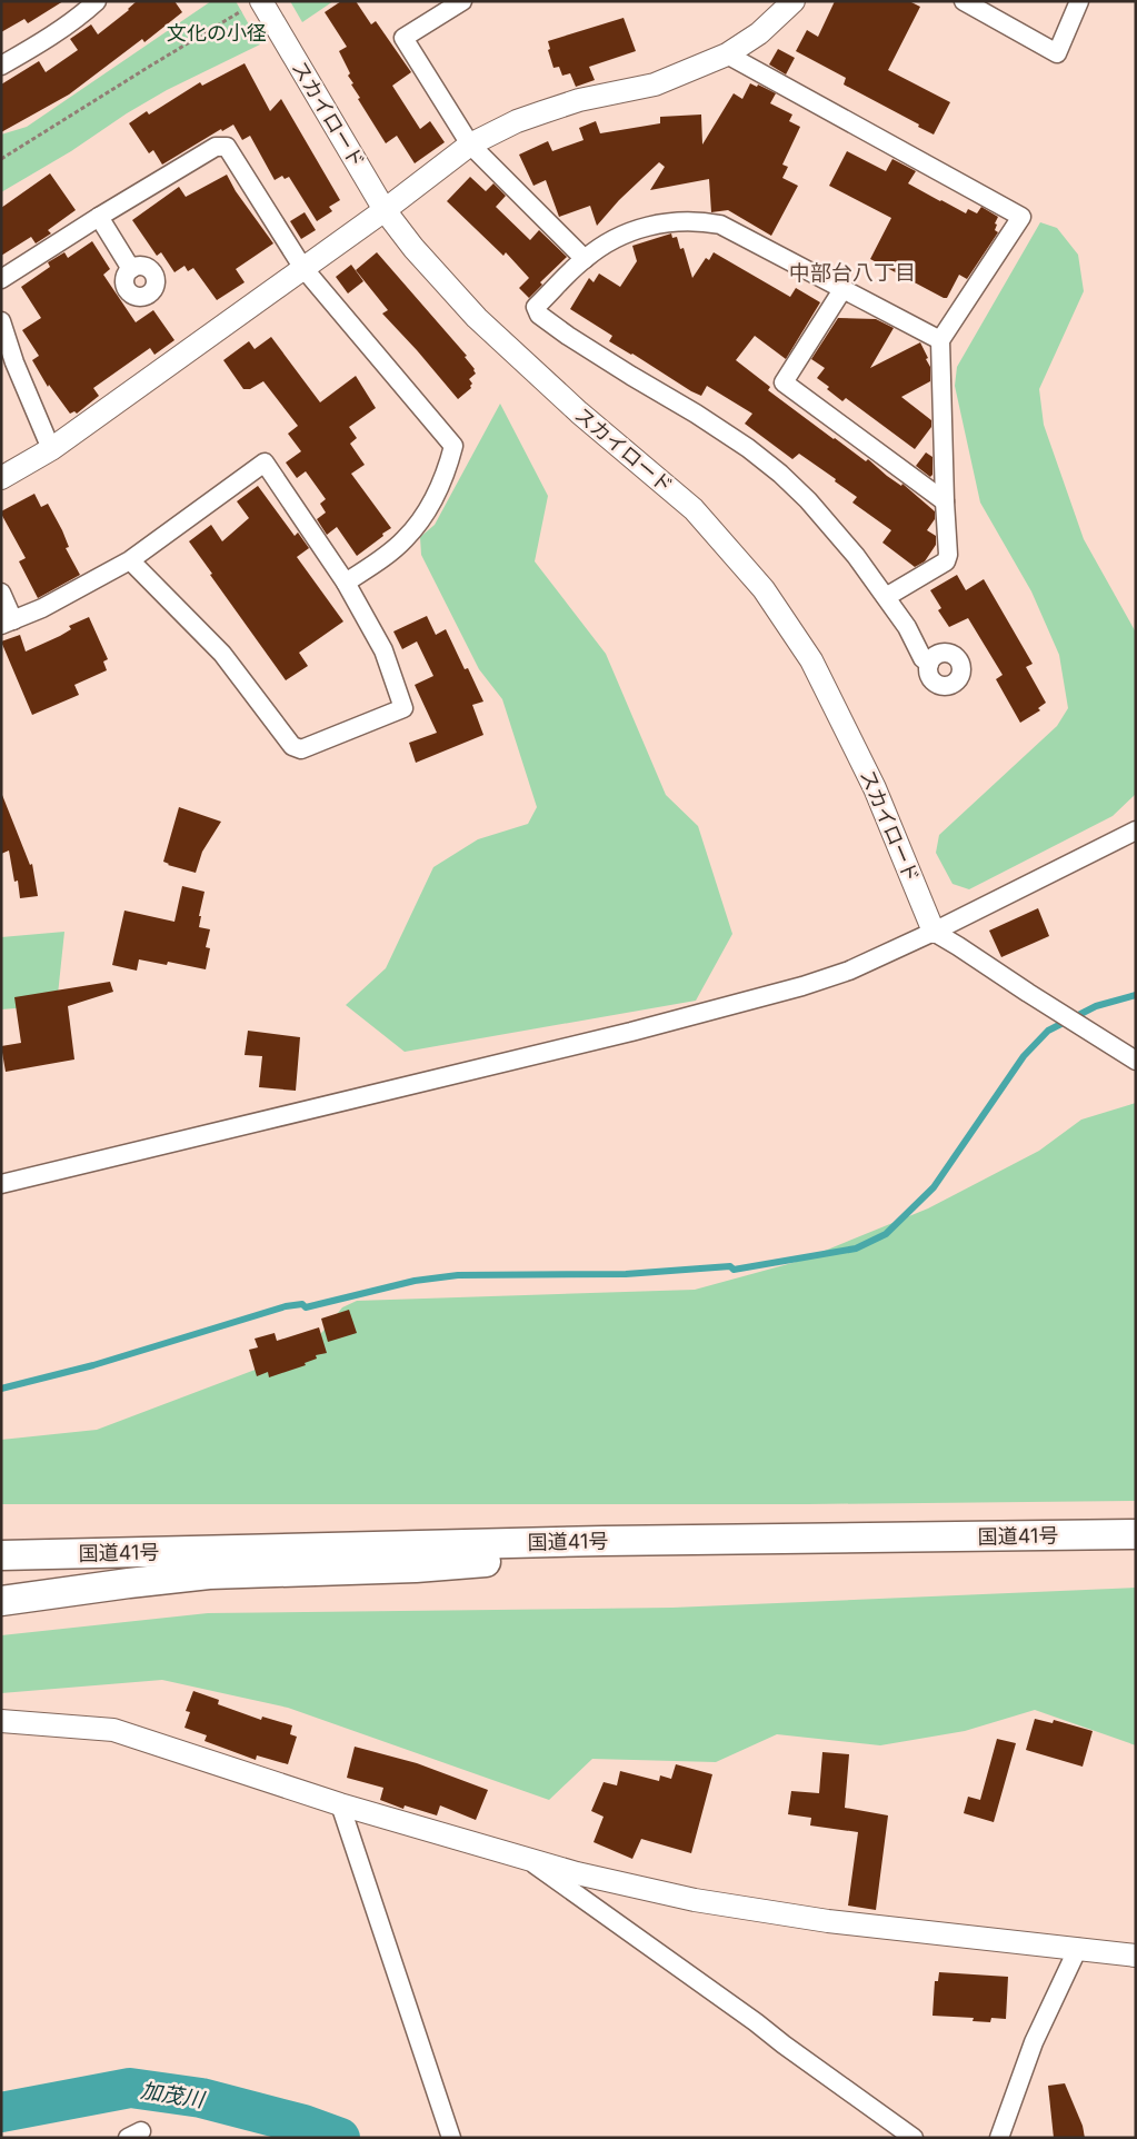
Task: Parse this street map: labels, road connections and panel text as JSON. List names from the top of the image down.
{
  "streets": {
    "highway": ["国道41号"],
    "street": ["スカイロード"]
  },
  "districts": ["中部台八丁目"],
  "water": ["加茂川"],
  "parks": ["文化の小径"]
}
